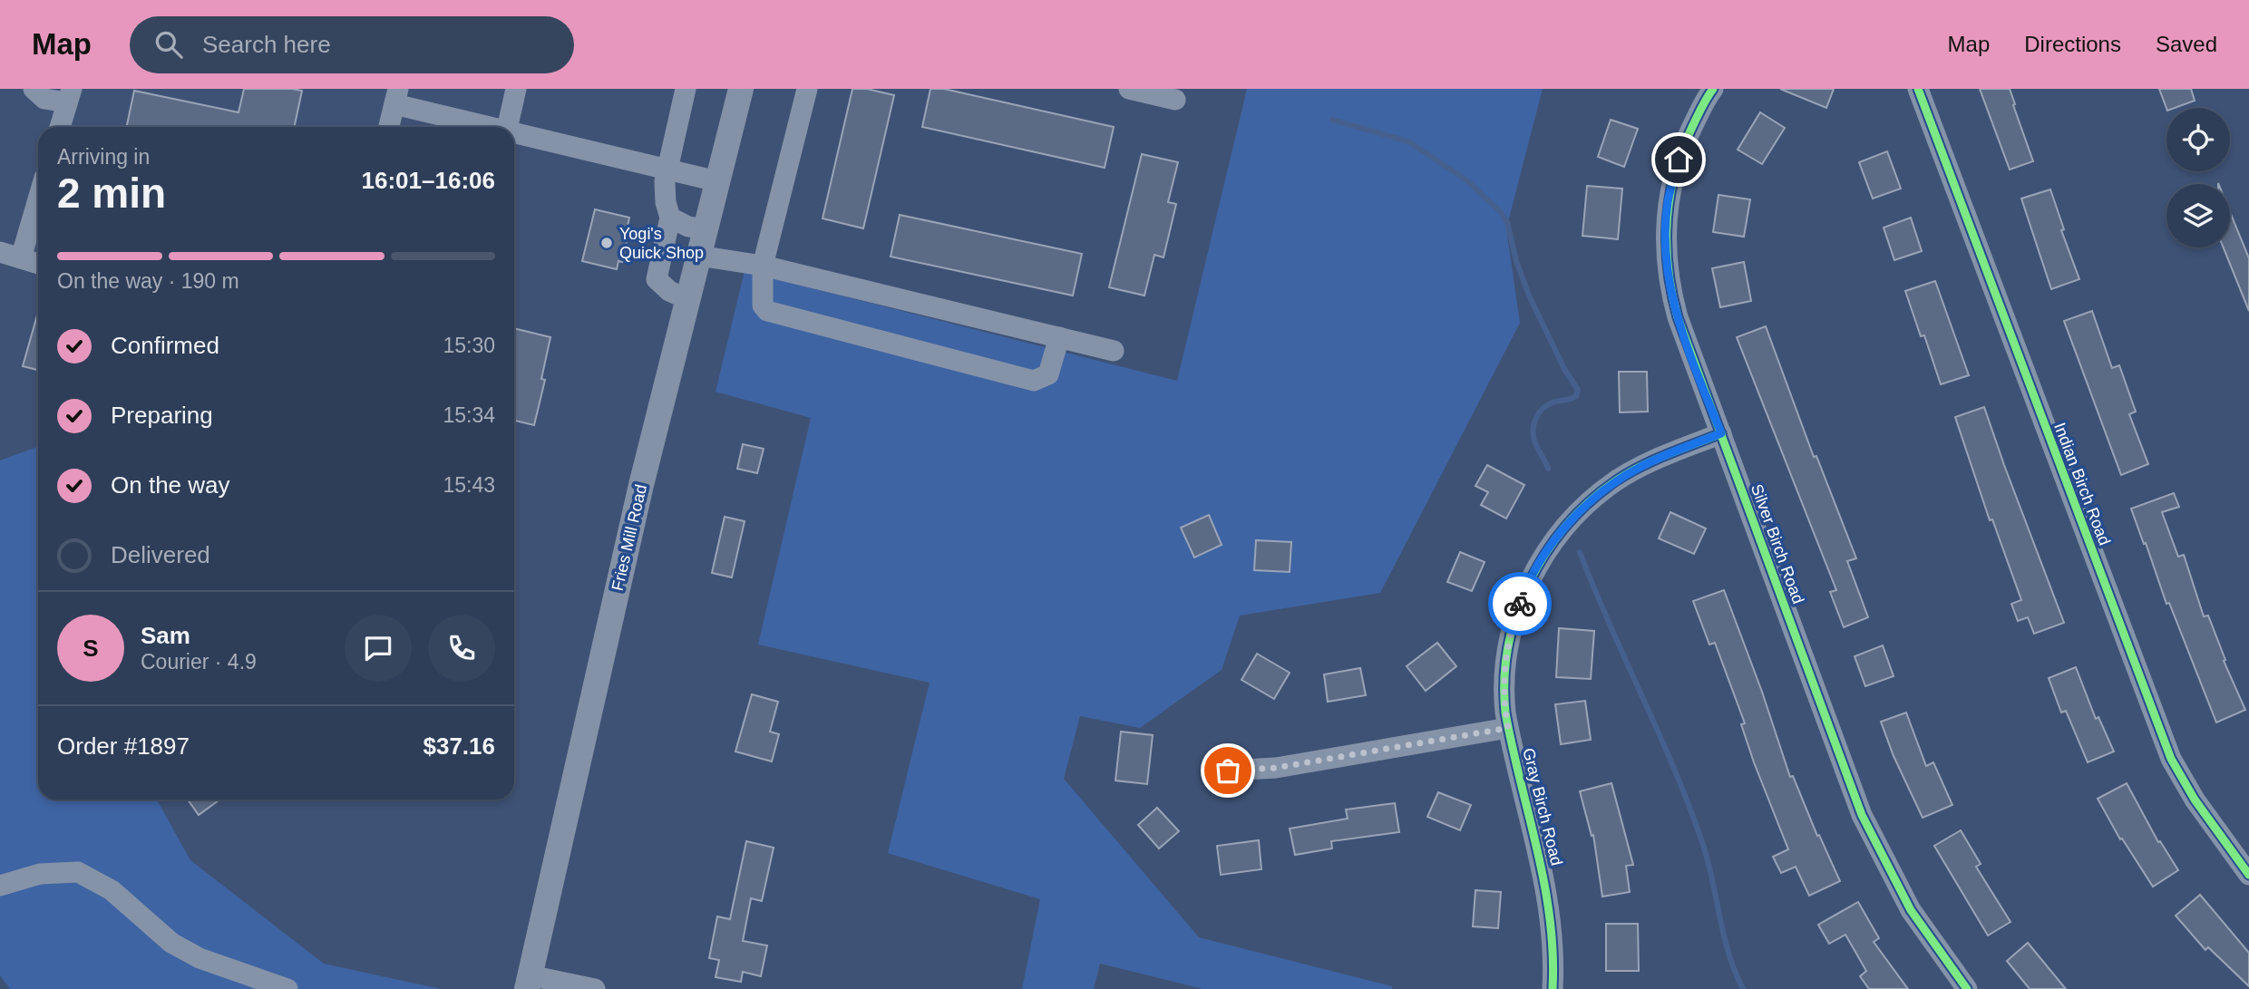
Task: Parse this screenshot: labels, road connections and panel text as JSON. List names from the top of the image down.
{
  "streets": {
    "main road": ["Fries Mill Road"],
    "street": ["Indian Birch Road", "Silver Birch Road", "Gray Birch Road"]
  },
  "crossings": [
    ["Silver Birch Road", "Gray Birch Road"]
  ],
  "places": ["Yogi's Quick Shop"],
  "page": {
    "header": "Map",
    "search": "Search here",
    "nav": ["Map", "Directions", "Saved"],
    "heading": ["2 min", "Arriving in", "16:01–16:06"],
    "panel": [
      "Sam",
      "Courier · 4.9",
      "Order #1897",
      "$37.16"
    ],
    "bar": "On the way · 190 m",
    "list": [
      ["Confirmed", "15:30"],
      ["Preparing", "15:34"],
      ["On the way", "15:43"],
      "Delivered"
    ],
    "round": "S"
  }
}
